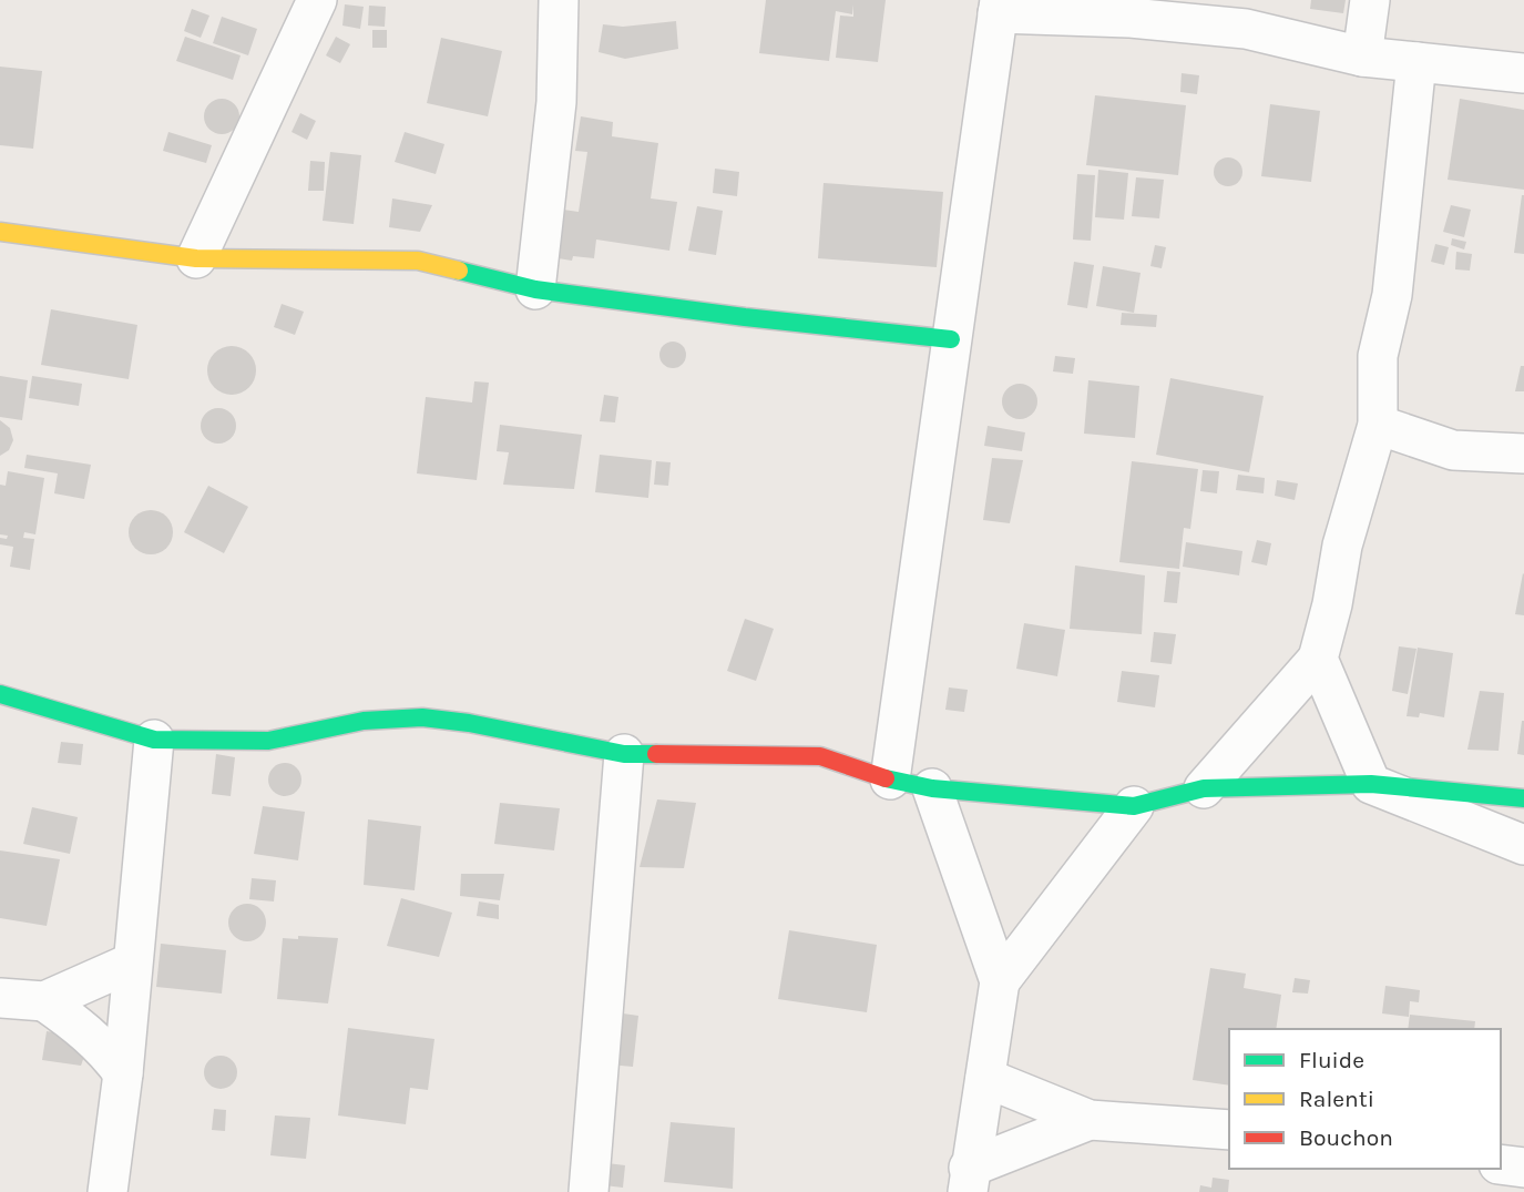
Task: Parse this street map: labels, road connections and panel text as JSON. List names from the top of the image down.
{
  "legend": ["Fluide", "Ralenti", "Bouchon"]
}
